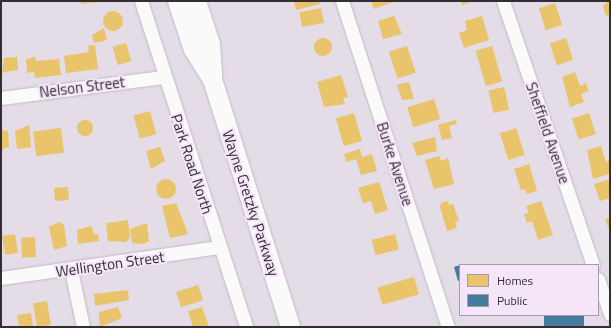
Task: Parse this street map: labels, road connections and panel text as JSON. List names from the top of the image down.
{
  "streets": {
    "main road": ["Wayne Gretzky Parkway"],
    "street": [
      "Nelson Street",
      "Sheffield Avenue",
      "Park Road North",
      "Burke Avenue",
      "Wellington Street"
    ]
  },
  "crossings": [
    ["Nelson Street", "Park Road North"],
    ["Park Road North", "Wellington Street"]
  ],
  "legend": ["Homes", "Public"]
}
